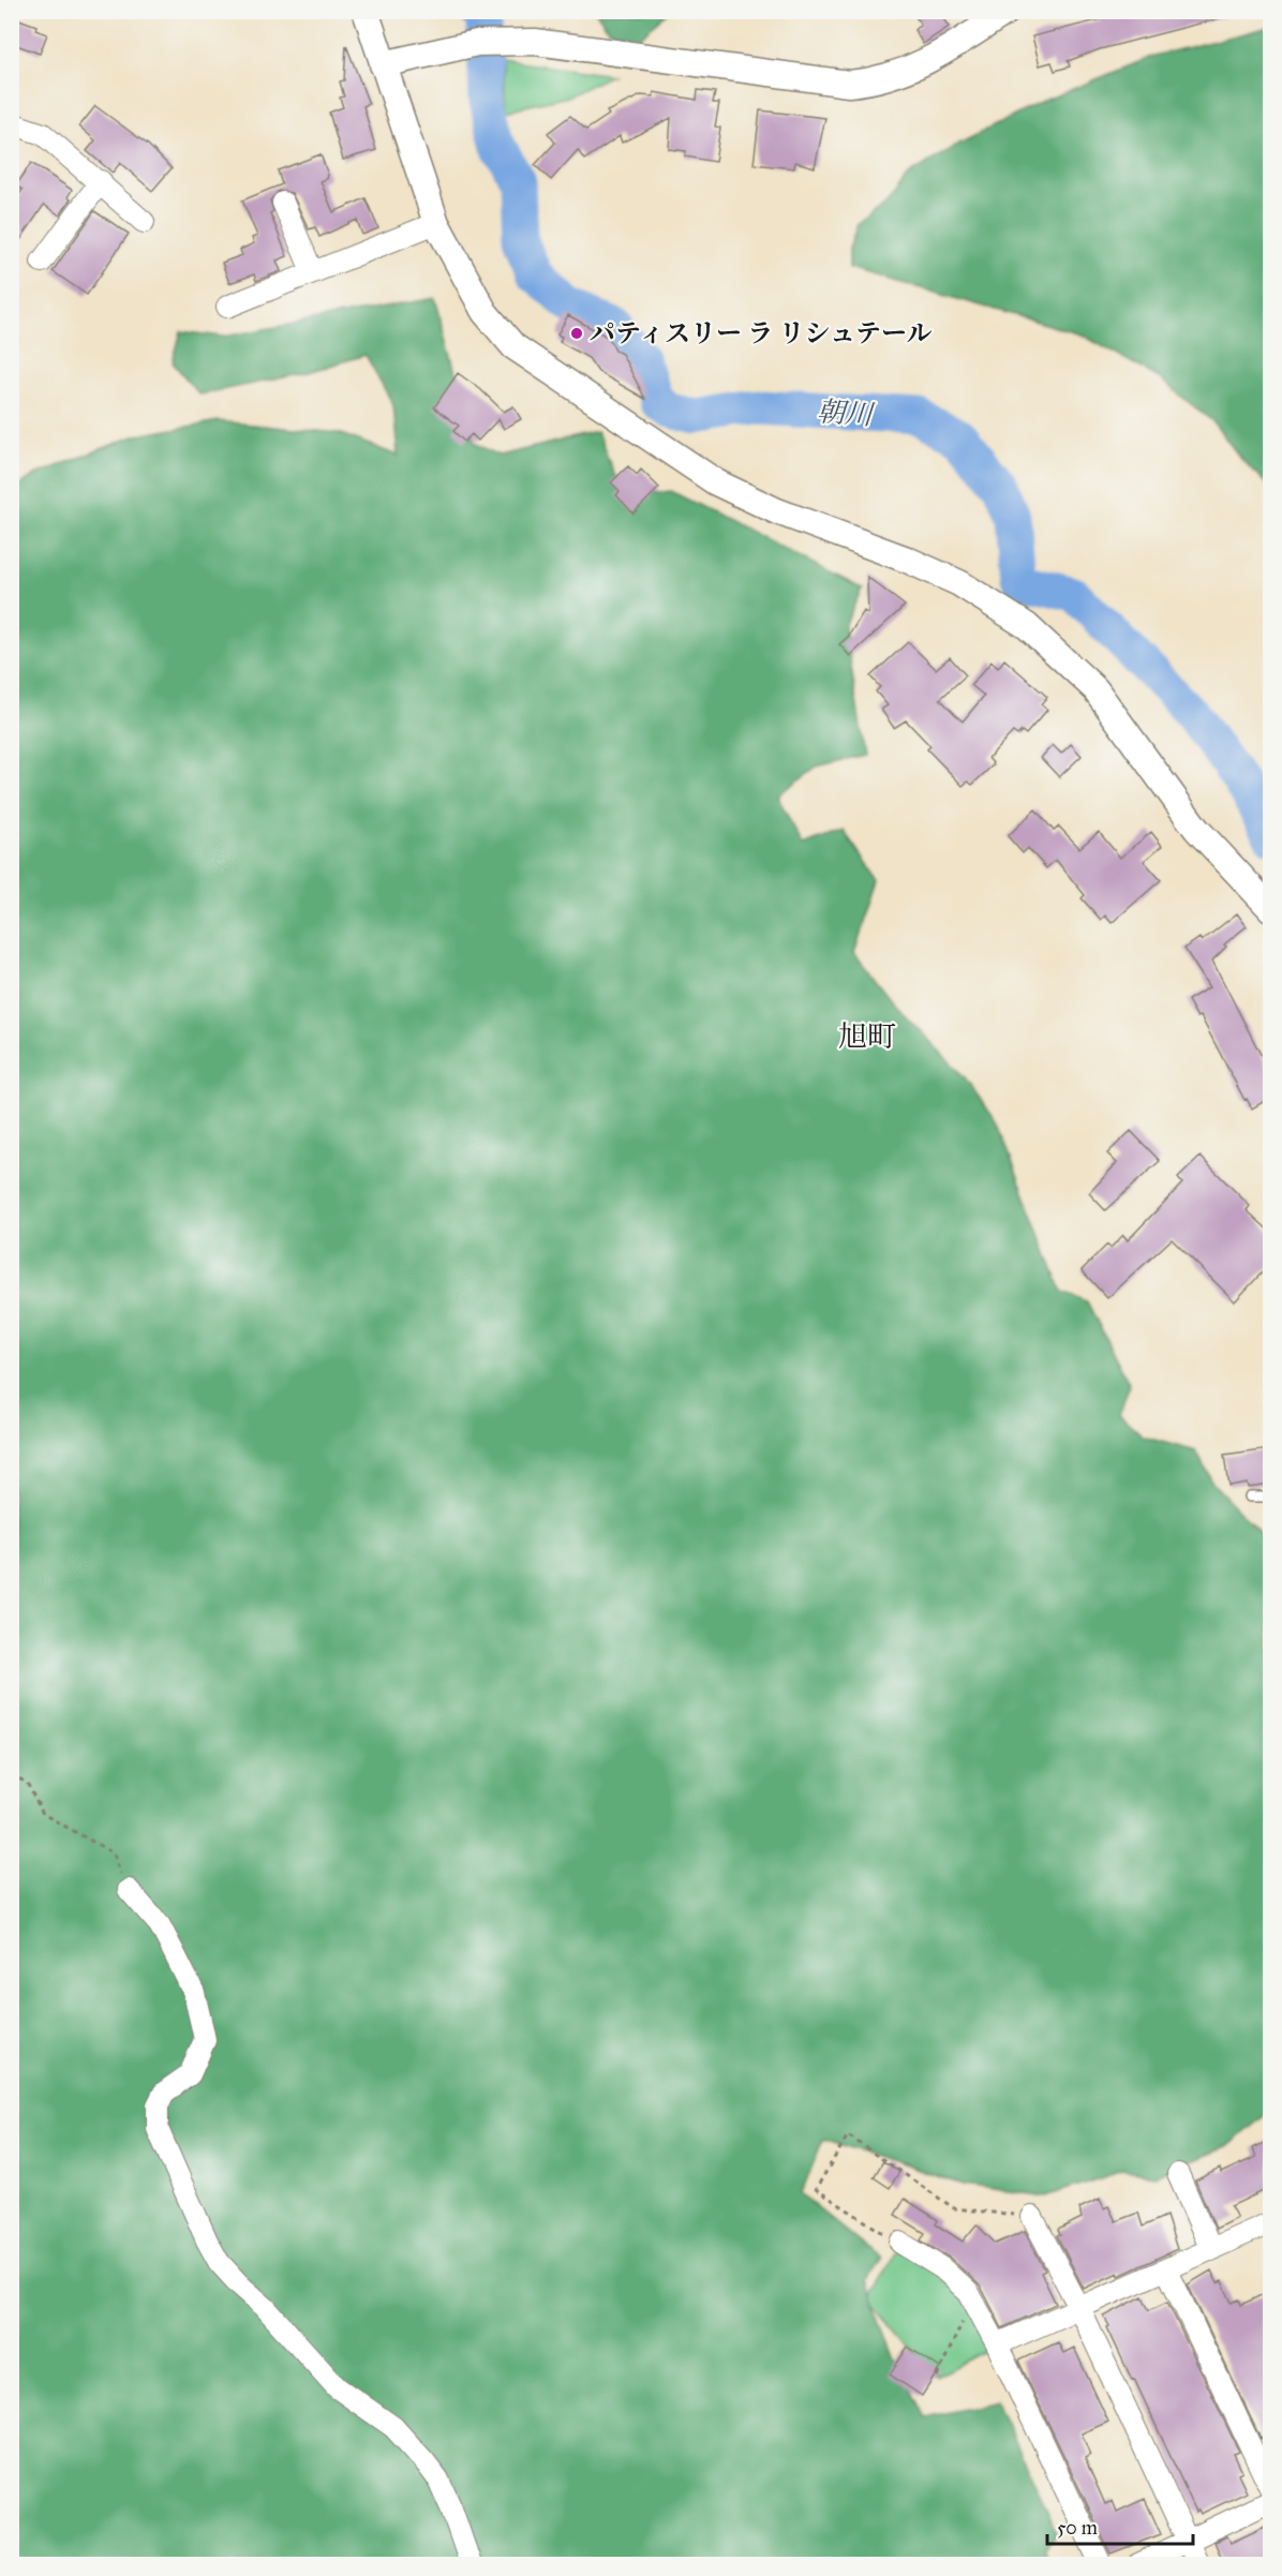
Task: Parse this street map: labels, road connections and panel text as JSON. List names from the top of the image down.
{
  "districts": ["旭町"],
  "water": ["朝川"],
  "places": ["パティスリー ラ リシュテール"],
  "scale_bar": "50 m"
}
